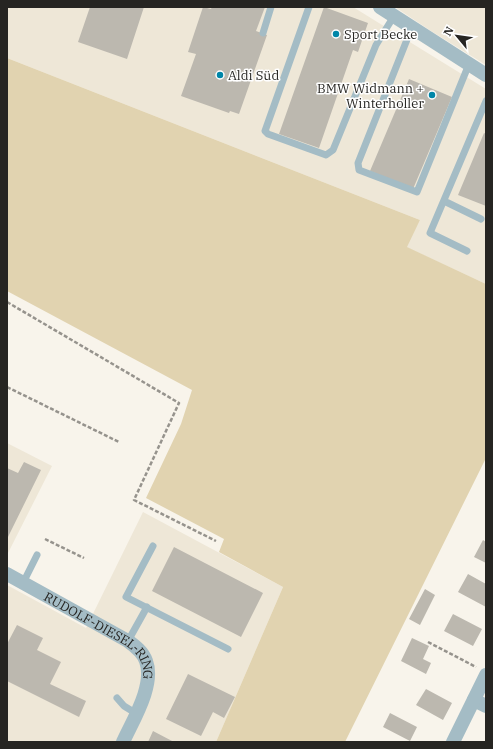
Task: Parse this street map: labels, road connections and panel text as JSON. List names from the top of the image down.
{
  "streets": {
    "street": ["RUDOLF-DIESEL-RING"]
  },
  "places": ["Sport Becke", "Aldi Süd", "BMW Widmann + Winterholler"],
  "north": "top left"
}
